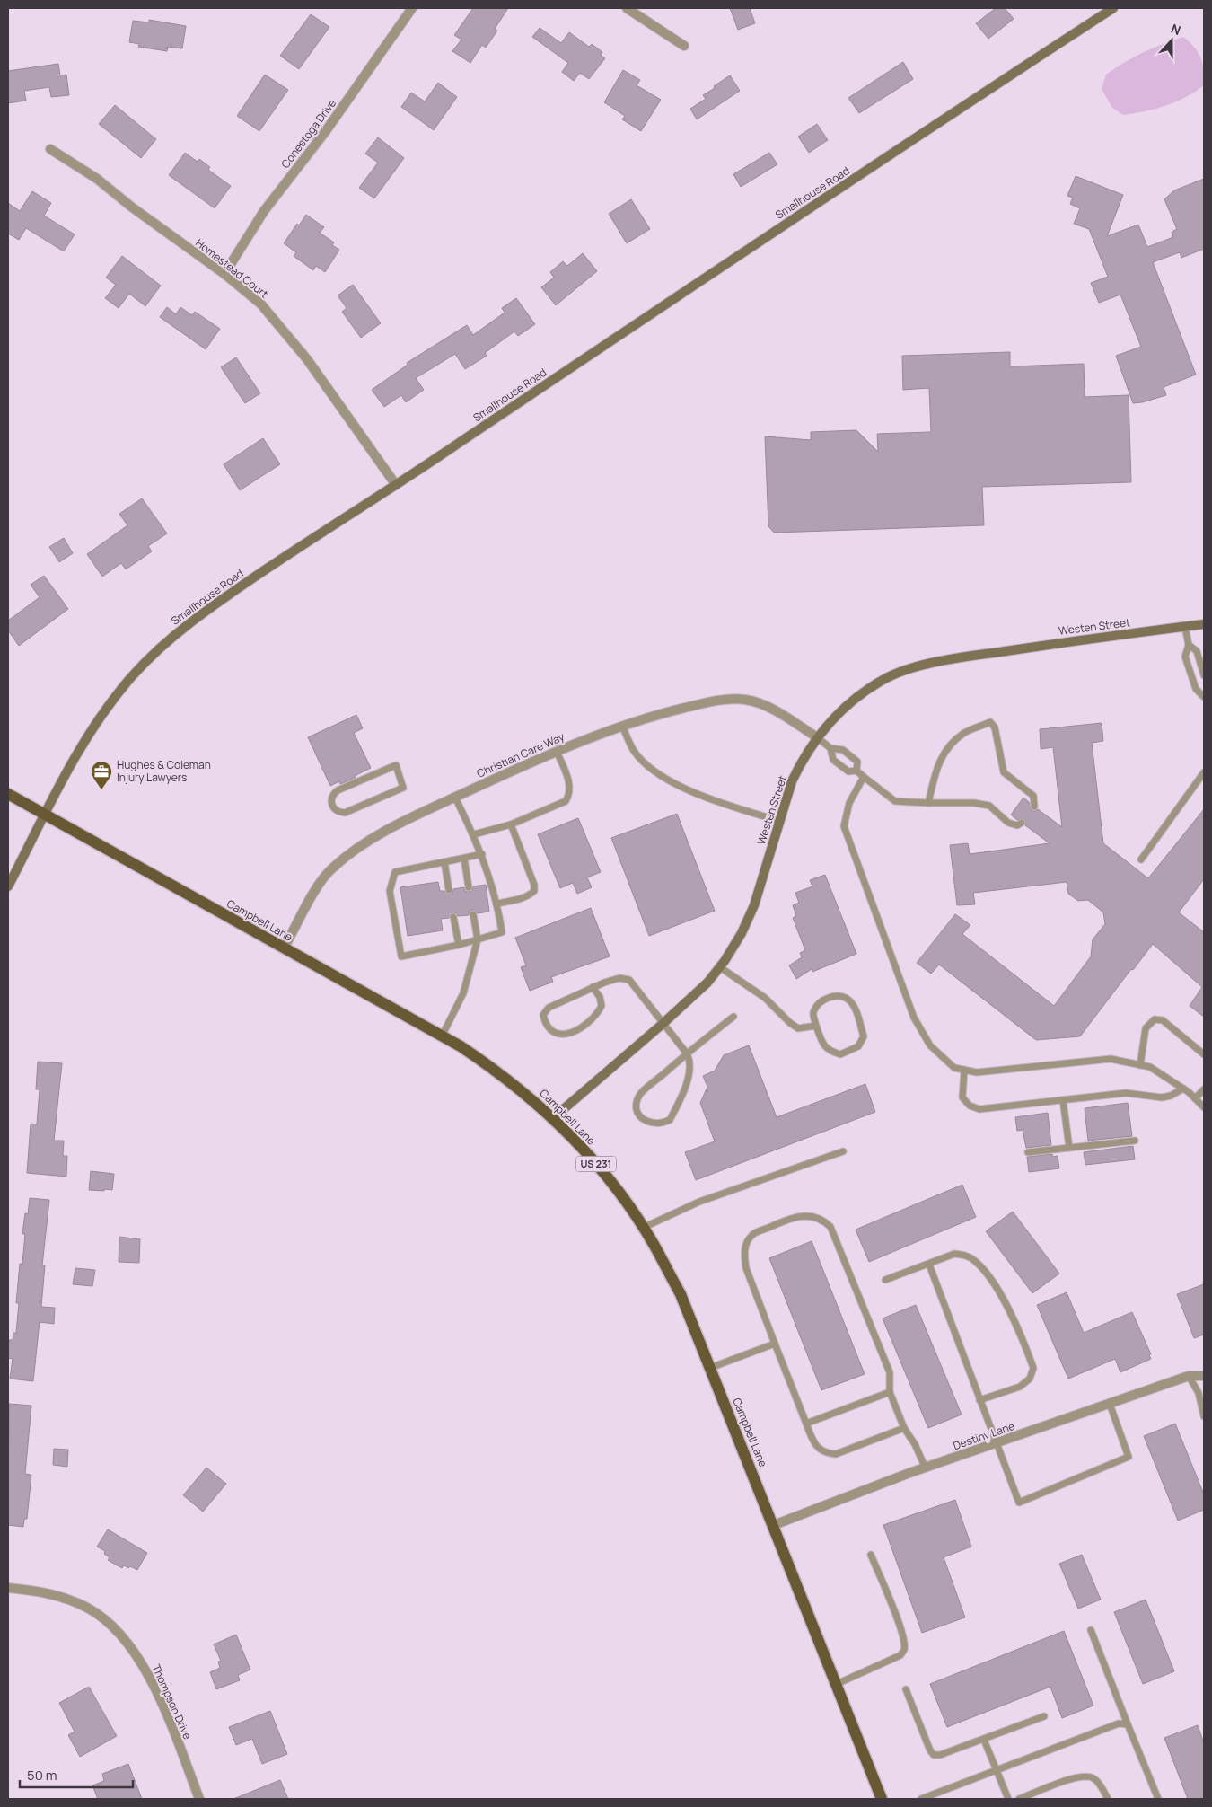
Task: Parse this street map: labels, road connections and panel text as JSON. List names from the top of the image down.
{
  "streets": {
    "main road": ["Campbell Lane", "US 231"],
    "street": [
      "Conestoga Drive",
      "Smallhouse Road",
      "Homestead Court",
      "Westen Street",
      "Christian Care Way",
      "Destiny Lane",
      "Thompson Drive"
    ]
  },
  "crossings": [
    ["Conestoga Drive", "Homestead Court"],
    ["Smallhouse Road", "Homestead Court"],
    ["Smallhouse Road", "Campbell Lane"],
    ["Westen Street", "Christian Care Way"],
    ["Westen Street", "Campbell Lane"],
    ["Christian Care Way", "Campbell Lane"],
    ["Campbell Lane", "Destiny Lane"]
  ],
  "places": {
    "office": ["Hughes & Coleman Injury Lawyers"]
  },
  "scale_bar": "50 m",
  "north": "top"
}
